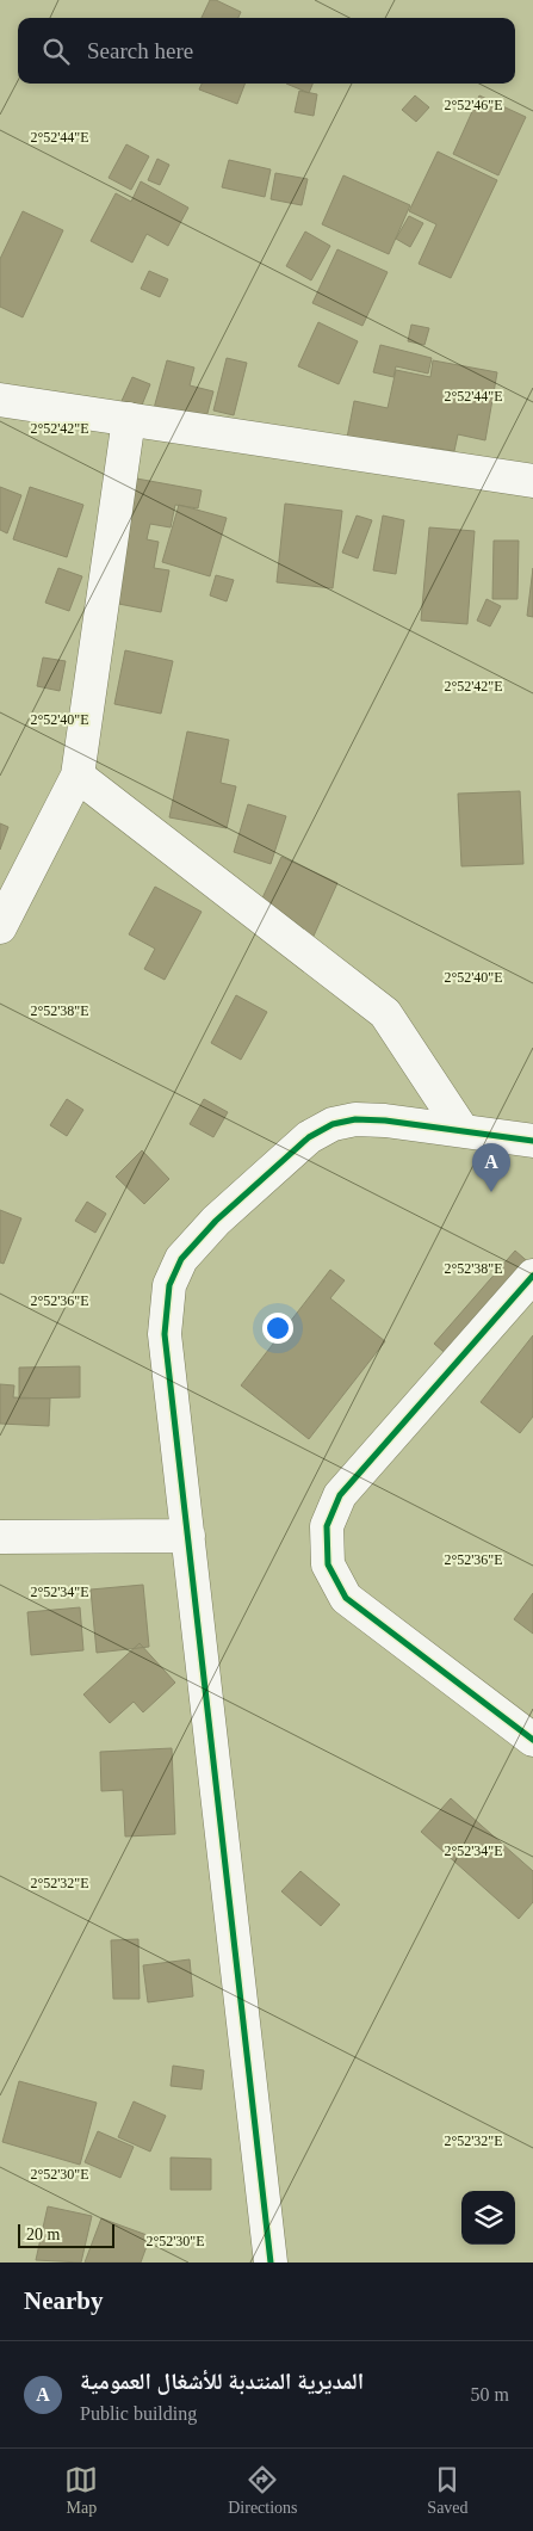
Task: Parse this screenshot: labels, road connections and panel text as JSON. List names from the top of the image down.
{
  "scale_bar": "20 m",
  "page": {
    "search": "Search here",
    "pins": "A",
    "scale": "20 m",
    "heading": "Nearby",
    "list": [
      {
        "mark": "A",
        "name": "المديرية المنتدبة للأشغال العمومية",
        "note": "Public building",
        "value": "50 m"
      }
    ],
    "nav": ["Map", "Directions", "Saved"]
  },
  "coordinates": [
    "2°52'46\"E",
    "2°52'44\"E",
    "2°52'42\"E",
    "2°52'40\"E",
    "2°52'38\"E",
    "2°52'36\"E",
    "2°52'34\"E",
    "2°52'32\"E",
    "2°52'30\"E"
  ]
}
